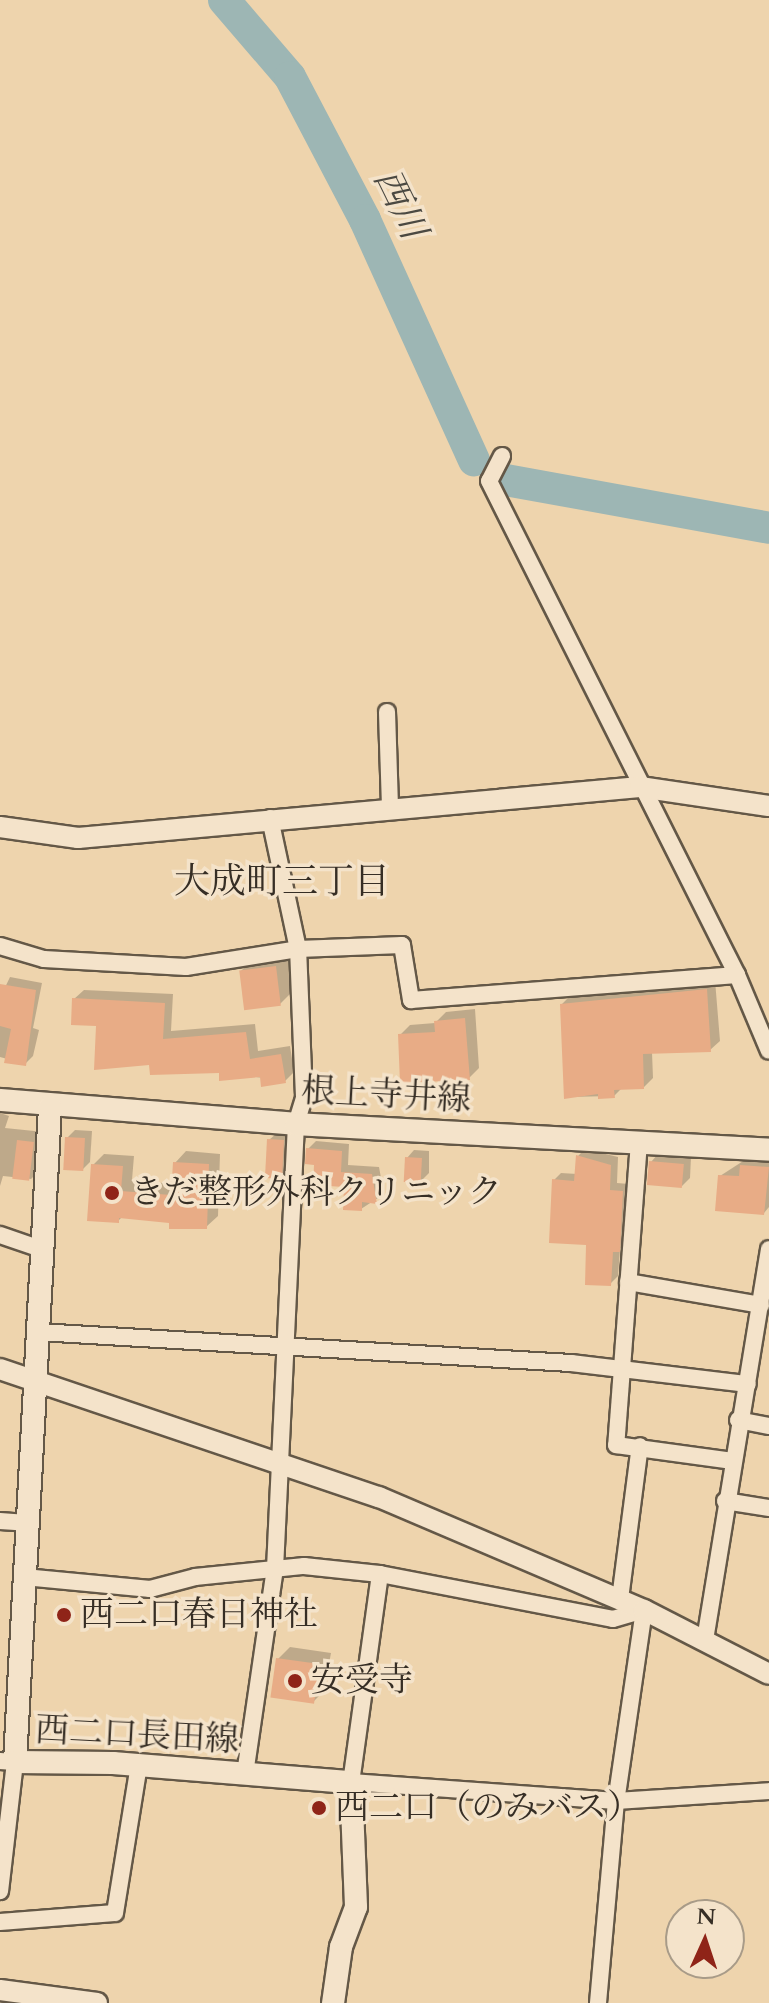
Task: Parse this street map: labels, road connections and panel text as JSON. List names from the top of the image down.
{
  "streets": {
    "main road": ["根上寺井線", "西二口長田線"]
  },
  "crossings": [
    ["根上寺井線", "西二口長田線"]
  ],
  "districts": ["大成町三丁目"],
  "water": ["西川"],
  "places": [
    "きだ整形外科クリニック",
    "西二口春日神社",
    "安受寺",
    "西二口（のみバス）"
  ],
  "north": "top"
}
